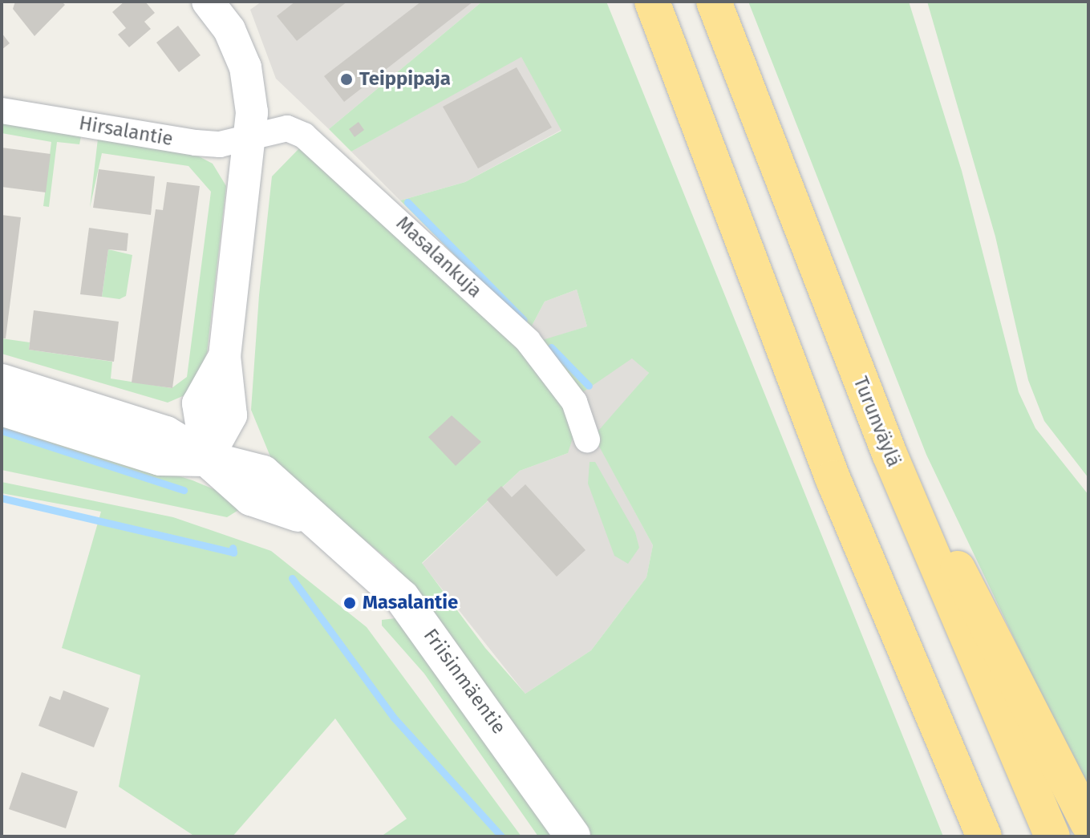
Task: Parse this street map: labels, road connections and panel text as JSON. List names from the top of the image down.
{
  "streets": {
    "highway": ["Turunväylä"],
    "main road": ["Friisinmäentie"],
    "street": ["Hirsalantie", "Masalankuja"]
  },
  "crossings": [
    ["Hirsalantie", "Masalankuja"]
  ],
  "places": ["Teippipaja", "Masalantie"]
}
